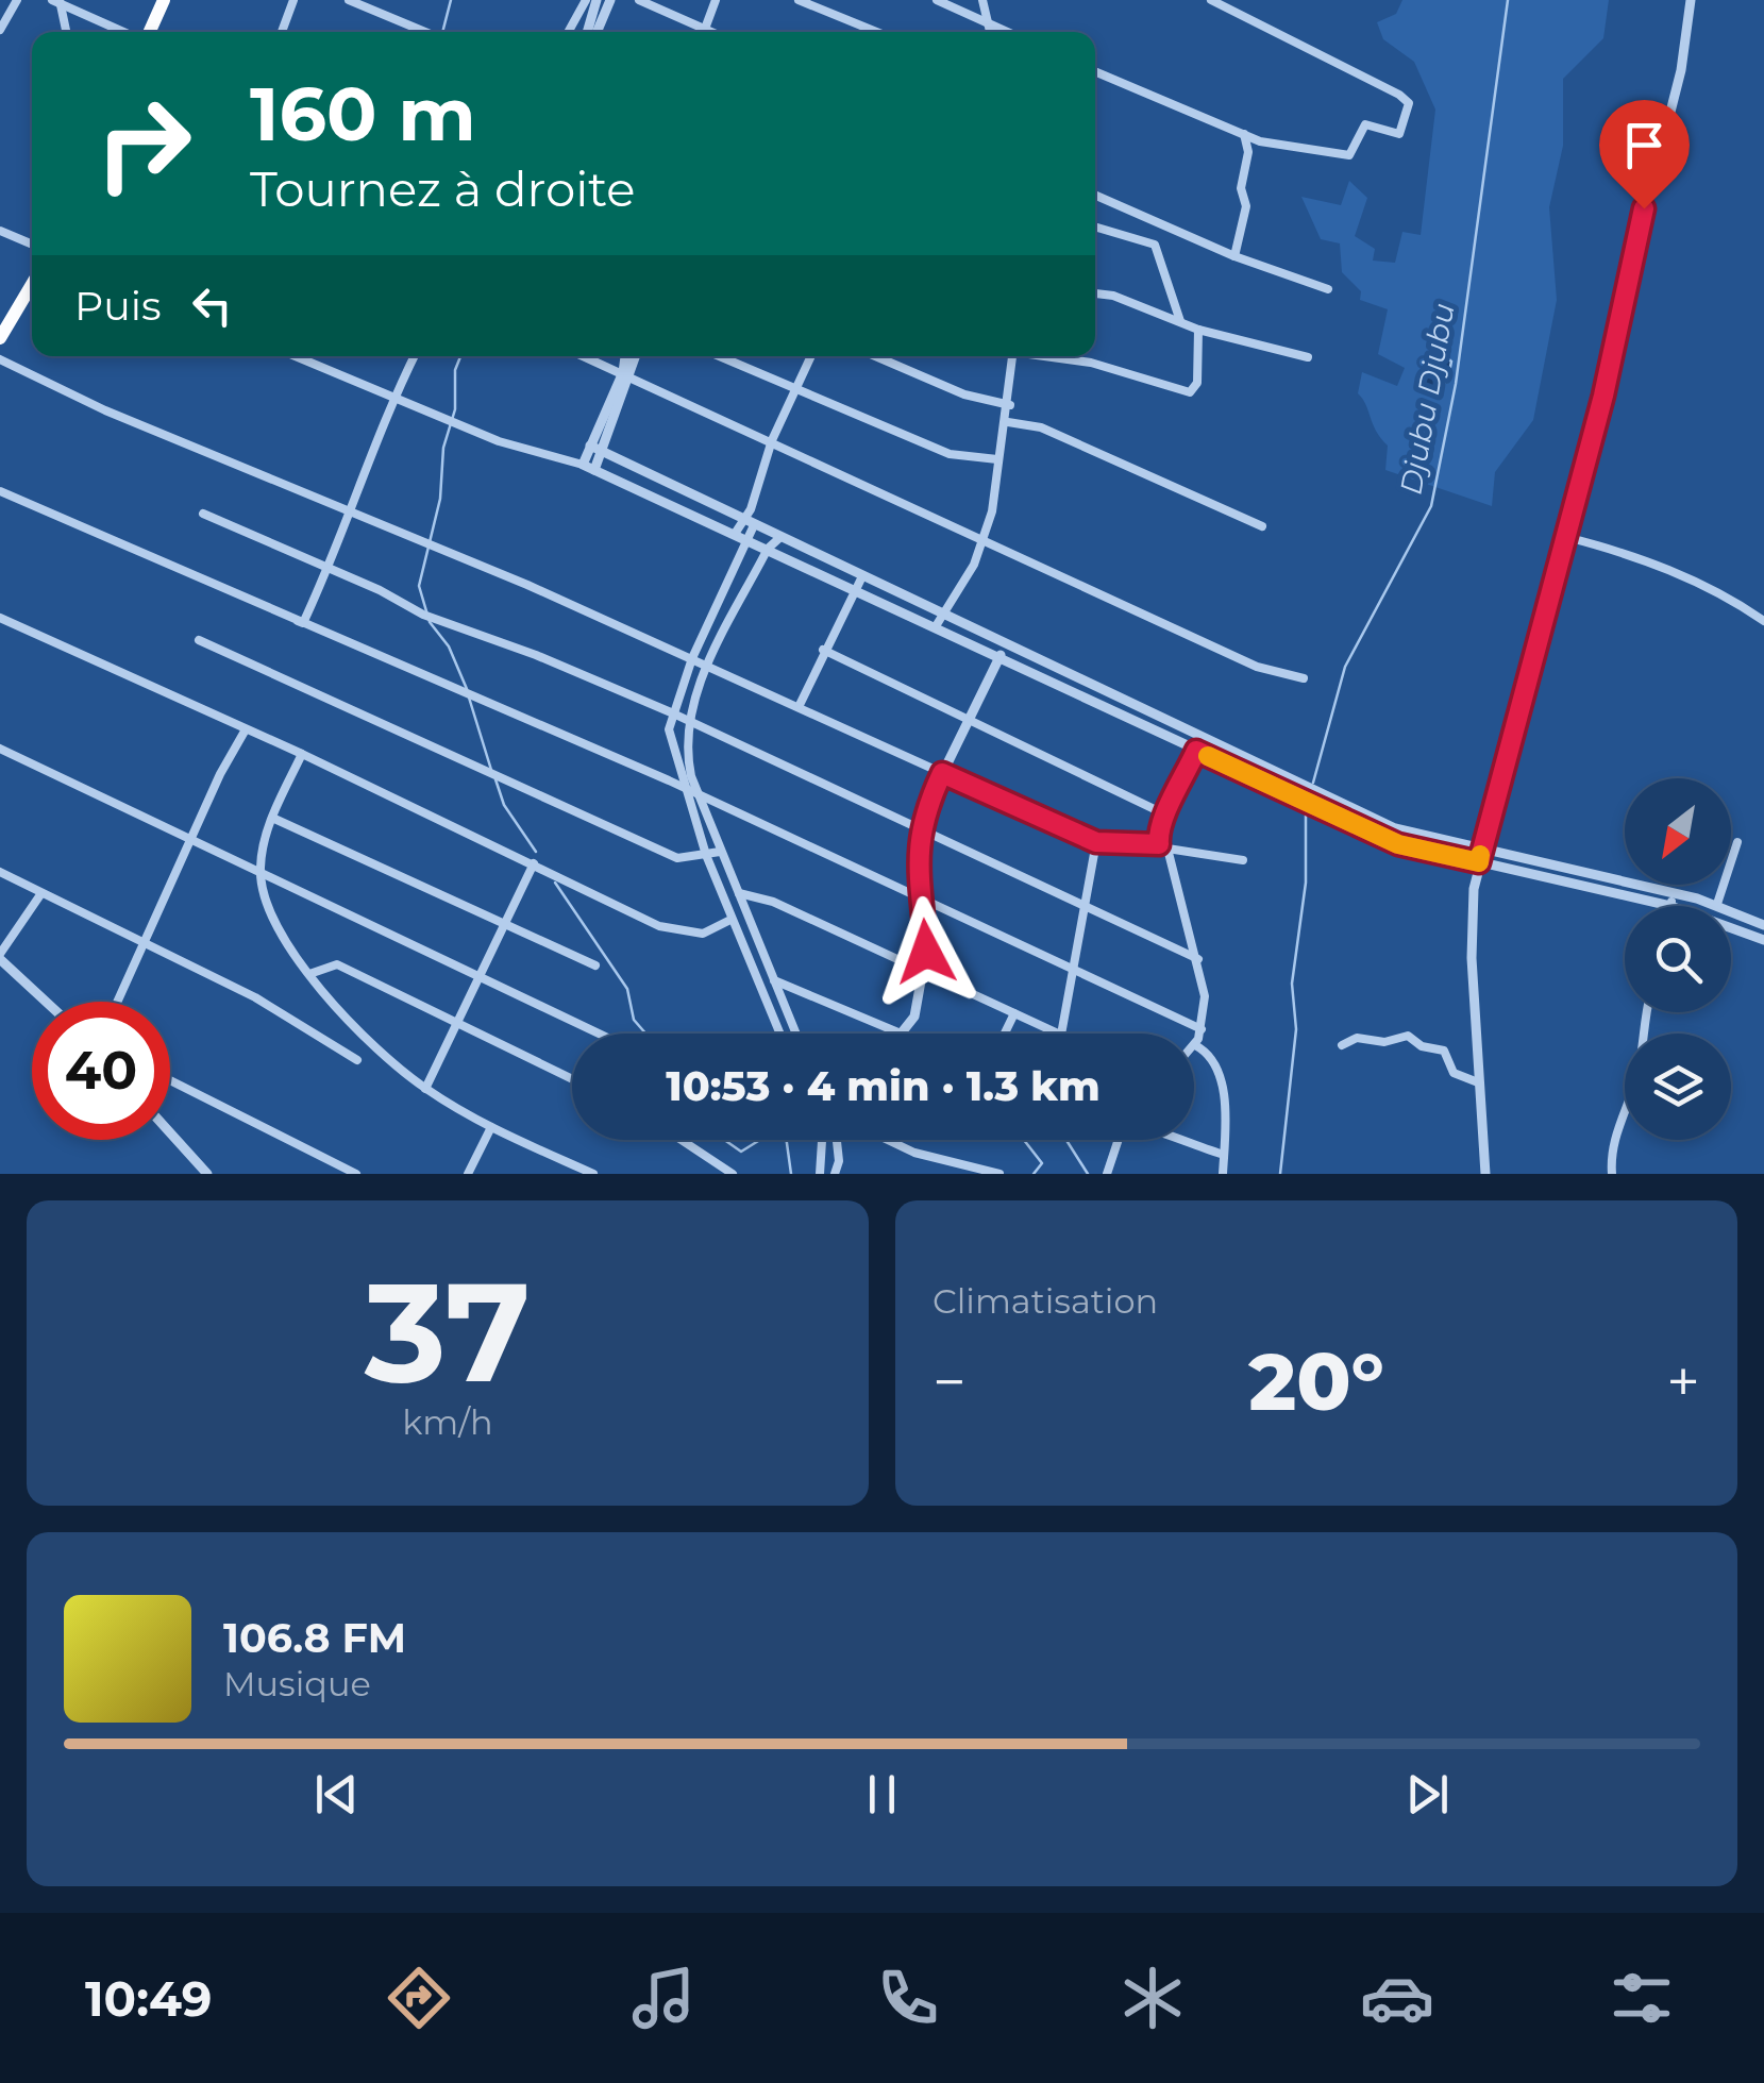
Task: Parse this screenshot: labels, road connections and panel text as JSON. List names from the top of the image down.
{
  "water": ["Djubu Djubu"],
  "north": "bottom left",
  "page": {
    "turn": ["160 m", "Tournez à droite"],
    "then": "Puis",
    "limit": "40",
    "trip": "10:53 · 4 min · 1.3 km",
    "tile": [
      ["37", "km/h"],
      "Climatisation"
    ],
    "heat": ["−", "20°", "+"],
    "song": ["106.8 FM", "Musique"],
    "tabs": "10:49"
  }
}
